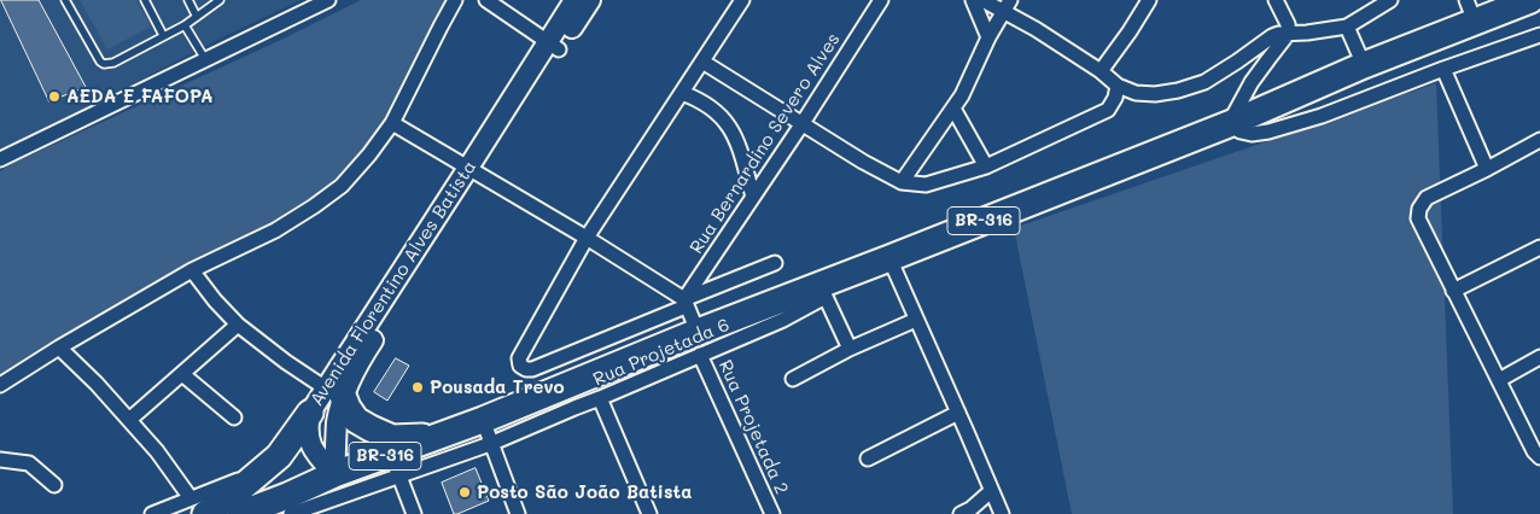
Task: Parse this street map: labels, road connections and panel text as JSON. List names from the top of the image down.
{
  "streets": {
    "highway": ["BR-316"],
    "main road": ["Avenida Florentino Alves Batista"],
    "street": ["Rua Bernardino Severo Alves", "Rua Projetada 6", "Rua Projetada 2"]
  },
  "crossings": [
    ["Rua Bernardino Severo Alves", "Rua Projetada 2"],
    ["BR-316", "Avenida Florentino Alves Batista"],
    ["BR-316", "Rua Projetada 6"],
    ["BR-316", "Rua Projetada 2"],
    ["Rua Projetada 6", "Rua Projetada 2"]
  ],
  "places": ["AEDA E FAFOPA", "Pousada Trevo", "Posto São João Batista"]
}
